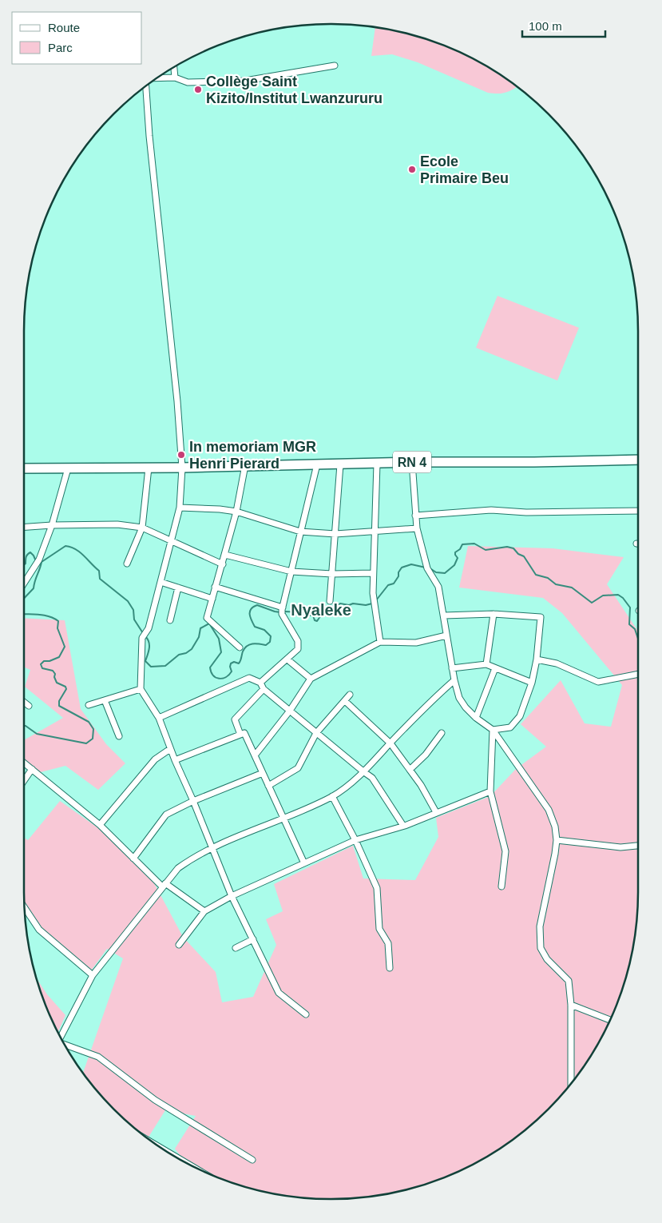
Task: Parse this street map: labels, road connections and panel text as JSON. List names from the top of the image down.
{
  "streets": {
    "highway": ["RN 4"]
  },
  "districts": ["Nyaleke"],
  "places": ["Collège Saint Kizito/Institut Lwanzururu", "Ecole Primaire Beu", "In memoriam MGR Henri Pierard"],
  "legend": ["Route", "Parc"],
  "scale_bar": "100 m"
}
